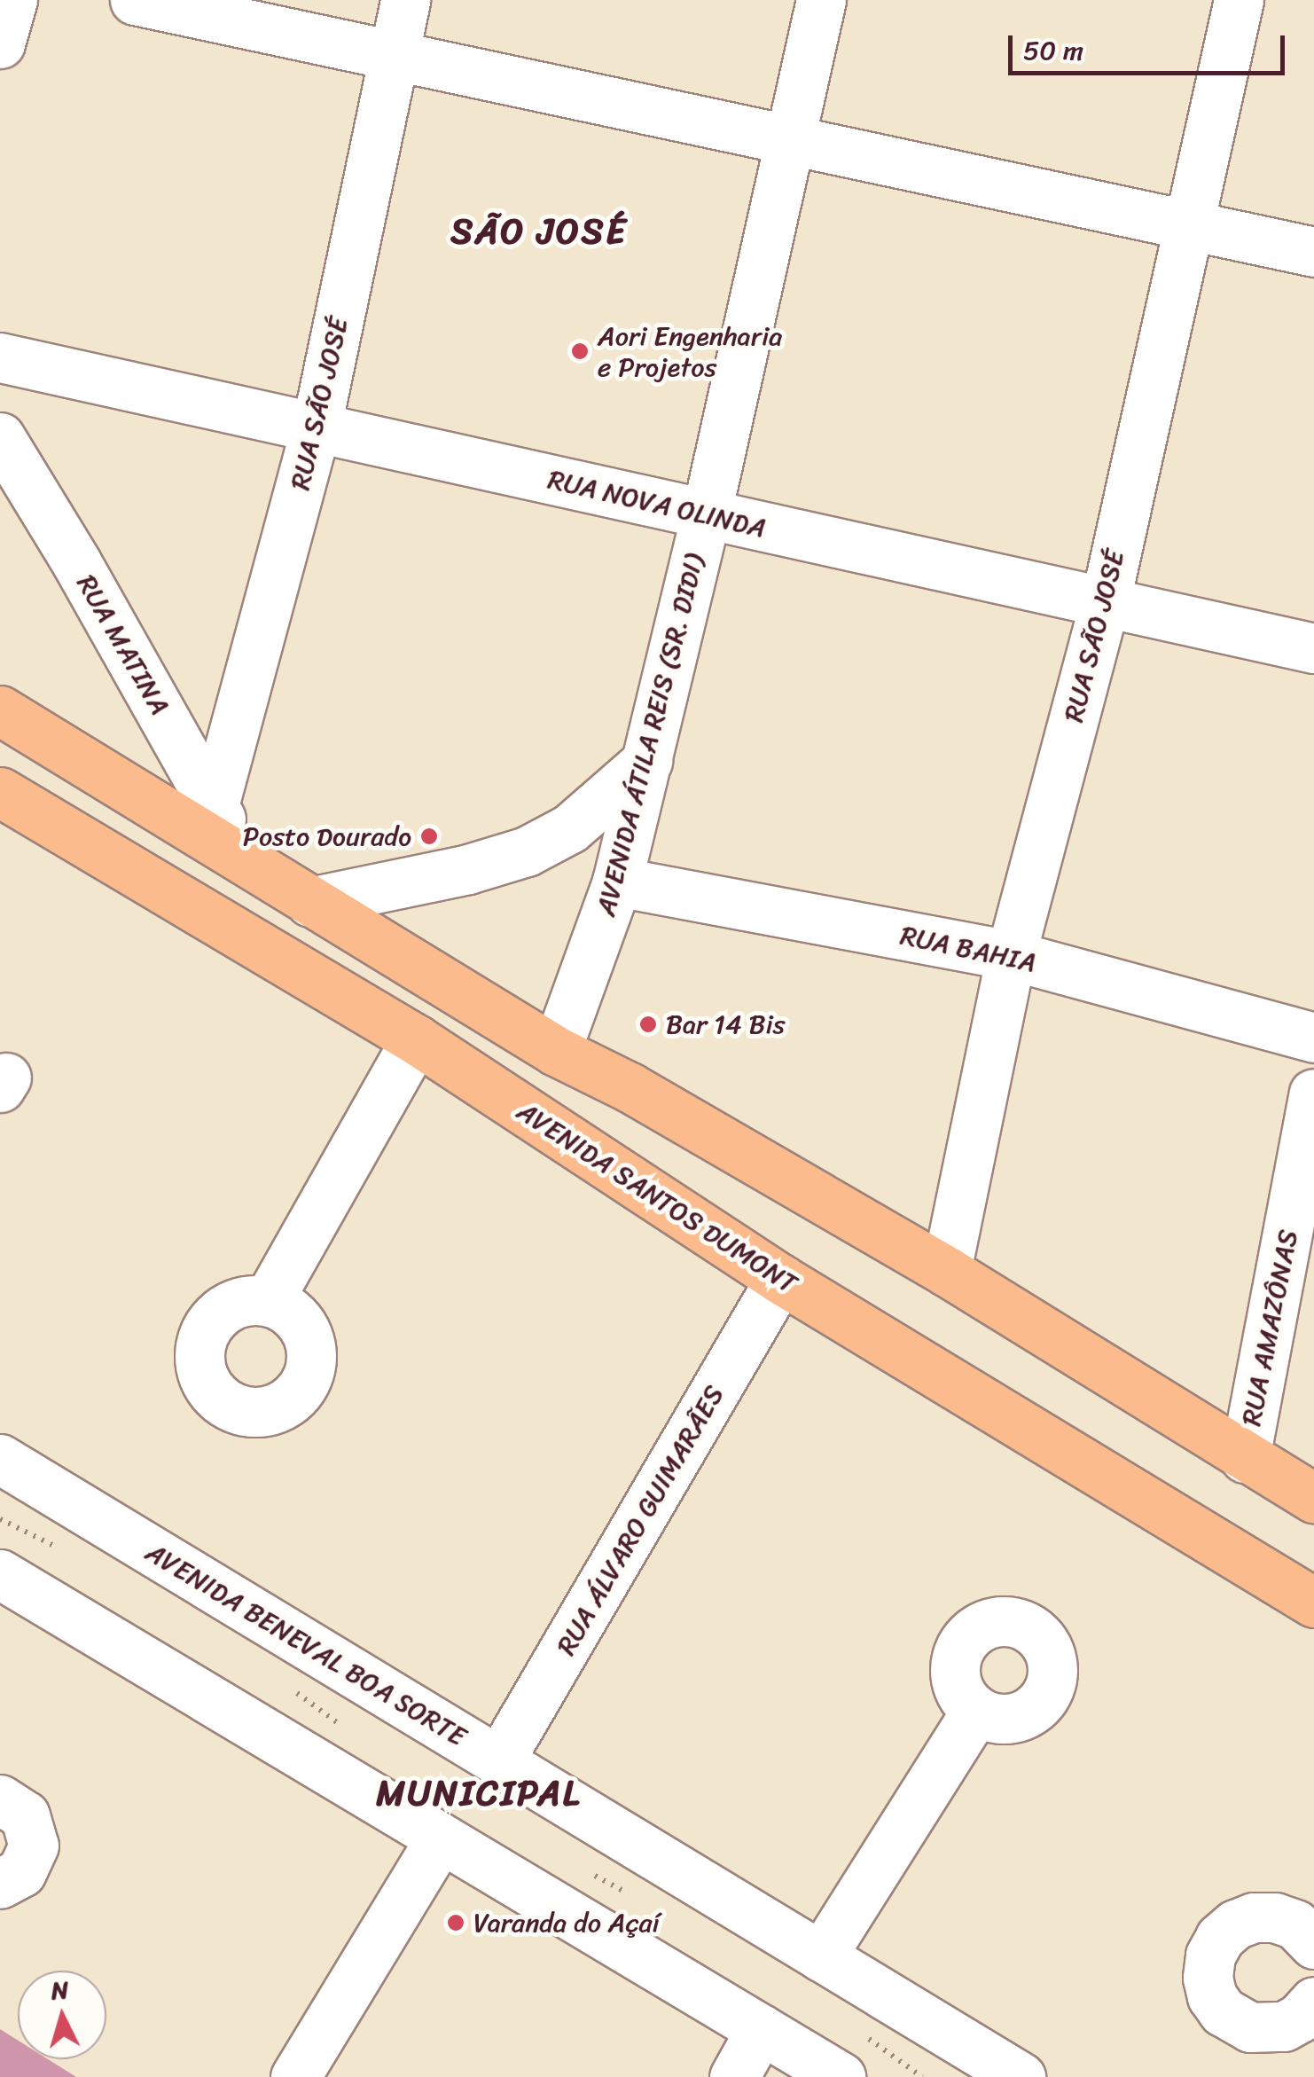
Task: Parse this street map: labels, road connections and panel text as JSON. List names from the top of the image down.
{
  "streets": {
    "main road": ["AVENIDA SANTOS DUMONT"],
    "street": [
      "RUA SÃO JOSÉ",
      "RUA NOVA OLINDA",
      "RUA MATINA",
      "AVENIDA ÁTILA REIS (SR. DIDI)",
      "RUA BAHIA",
      "RUA AMAZÔNAS",
      "RUA ÁLVARO GUIMARÃES",
      "AVENIDA BENEVAL BOA SORTE"
    ]
  },
  "crossings": [
    ["RUA SÃO JOSÉ", "RUA NOVA OLINDA"],
    ["RUA SÃO JOSÉ", "RUA MATINA"],
    ["RUA SÃO JOSÉ", "RUA BAHIA"],
    ["RUA NOVA OLINDA", "AVENIDA ÁTILA REIS (SR. DIDI)"],
    ["AVENIDA ÁTILA REIS (SR. DIDI)", "RUA BAHIA"],
    ["AVENIDA SANTOS DUMONT", "RUA ÁLVARO GUIMARÃES"],
    ["RUA ÁLVARO GUIMARÃES", "AVENIDA BENEVAL BOA SORTE"]
  ],
  "districts": ["SÃO JOSÉ", "MUNICIPAL"],
  "places": [
    "Aori Engenharia e Projetos",
    "Posto Dourado",
    "Bar 14 Bis",
    "Varanda do Açaí"
  ],
  "scale_bar": "50 m",
  "north": "top"
}
